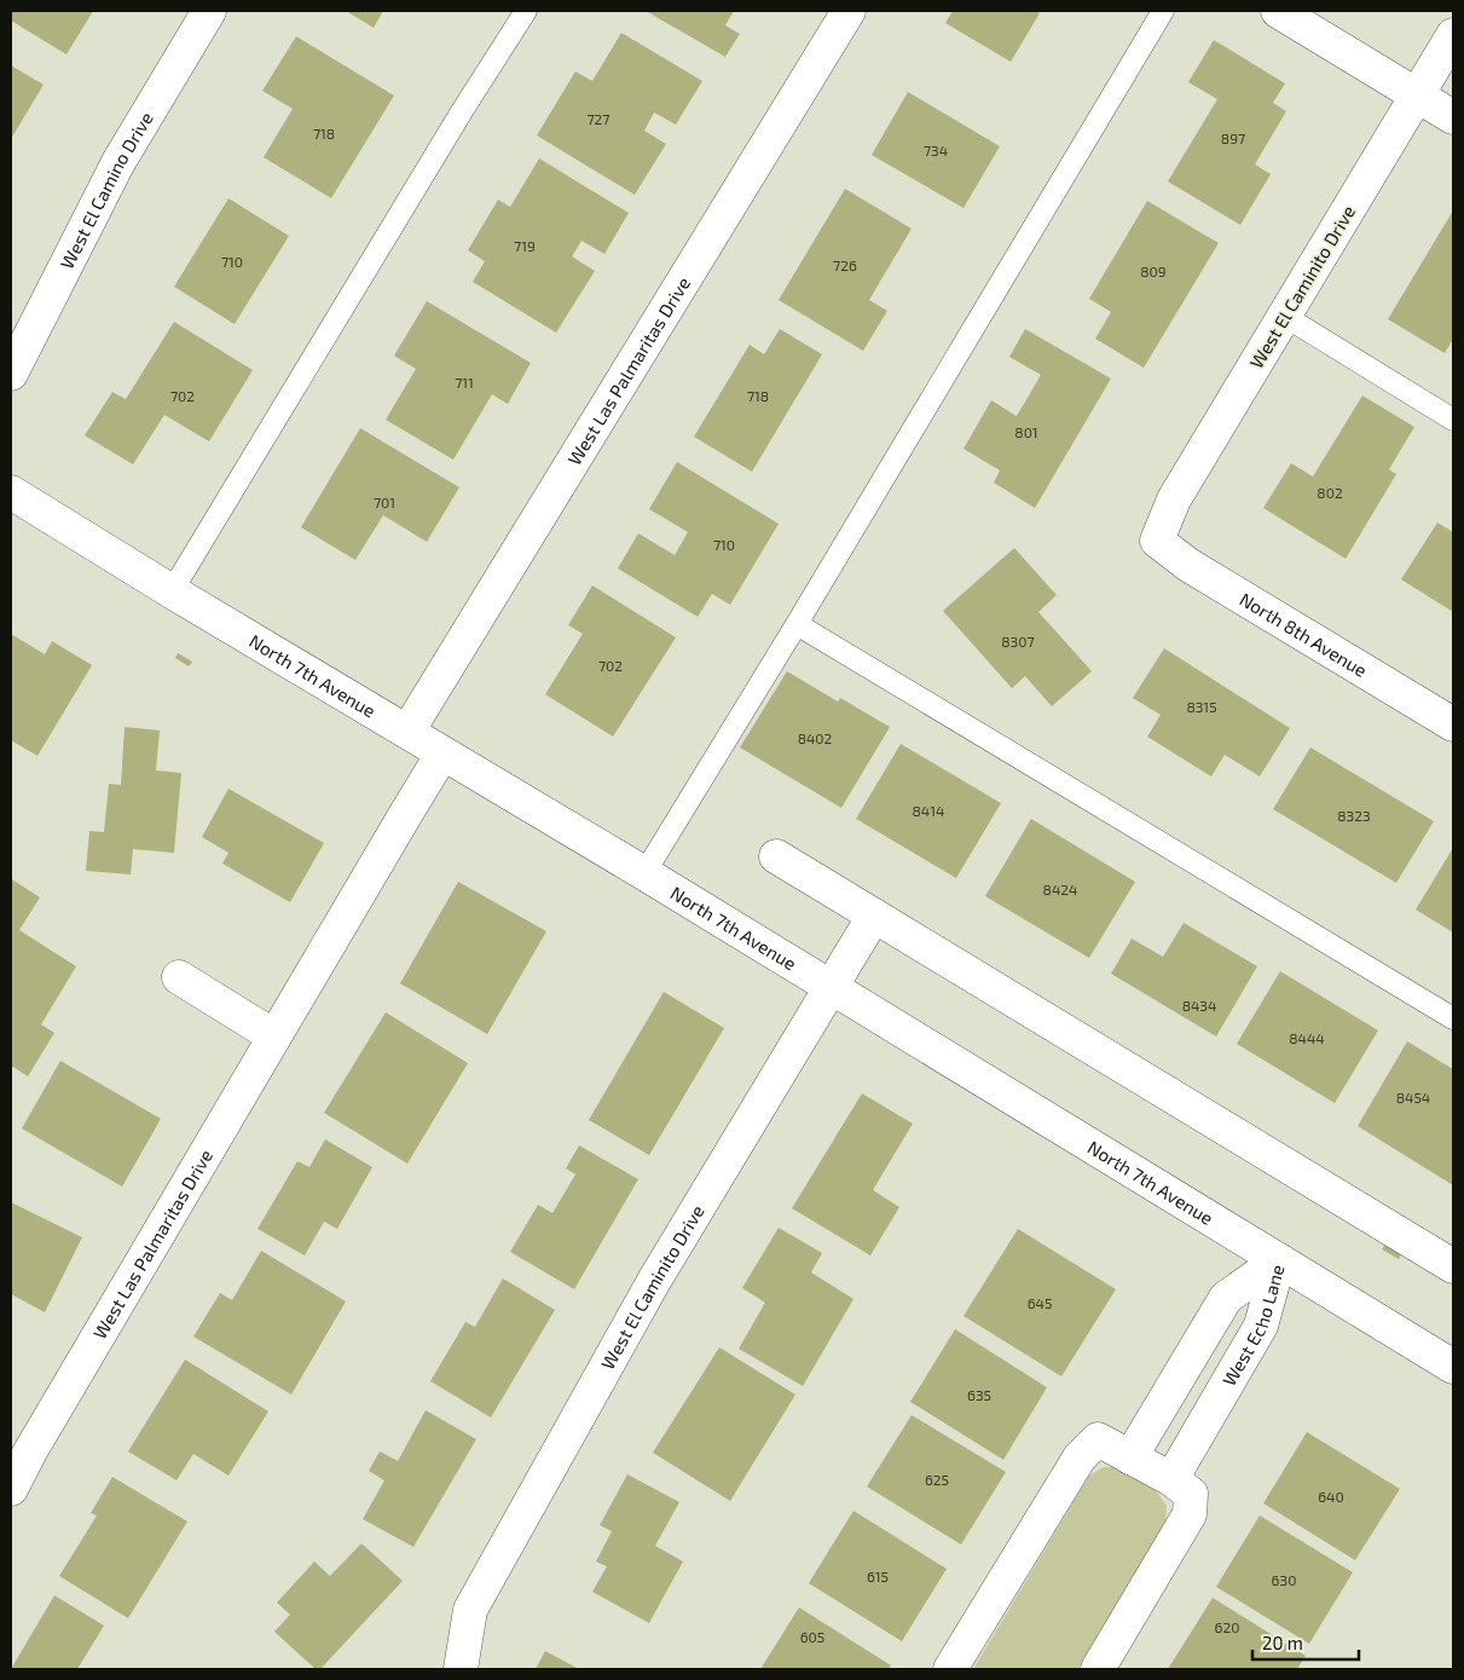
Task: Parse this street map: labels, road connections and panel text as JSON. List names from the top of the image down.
{
  "streets": {
    "street": [
      "West El Camino Drive",
      "West El Caminito Drive",
      "West Las Palmaritas Drive",
      "North 8th Avenue",
      "North 7th Avenue",
      "West Echo Lane"
    ]
  },
  "crossings": [
    ["West El Caminito Drive", "North 8th Avenue"],
    ["West El Caminito Drive", "North 7th Avenue"],
    ["West Las Palmaritas Drive", "North 7th Avenue"],
    ["North 7th Avenue", "West Echo Lane"]
  ],
  "house_numbers": [
    "727",
    "718",
    "897",
    "734",
    "719",
    "710",
    "726",
    "809",
    "711",
    "702",
    "718",
    "801",
    "802",
    "701",
    "710",
    "8307",
    "702",
    "8315",
    "8402",
    "8414",
    "8323",
    "8424",
    "8434",
    "8444",
    "8454",
    "645",
    "635",
    "625",
    "640",
    "615",
    "630",
    "620",
    "605"
  ],
  "scale_bar": "20 m"
}
